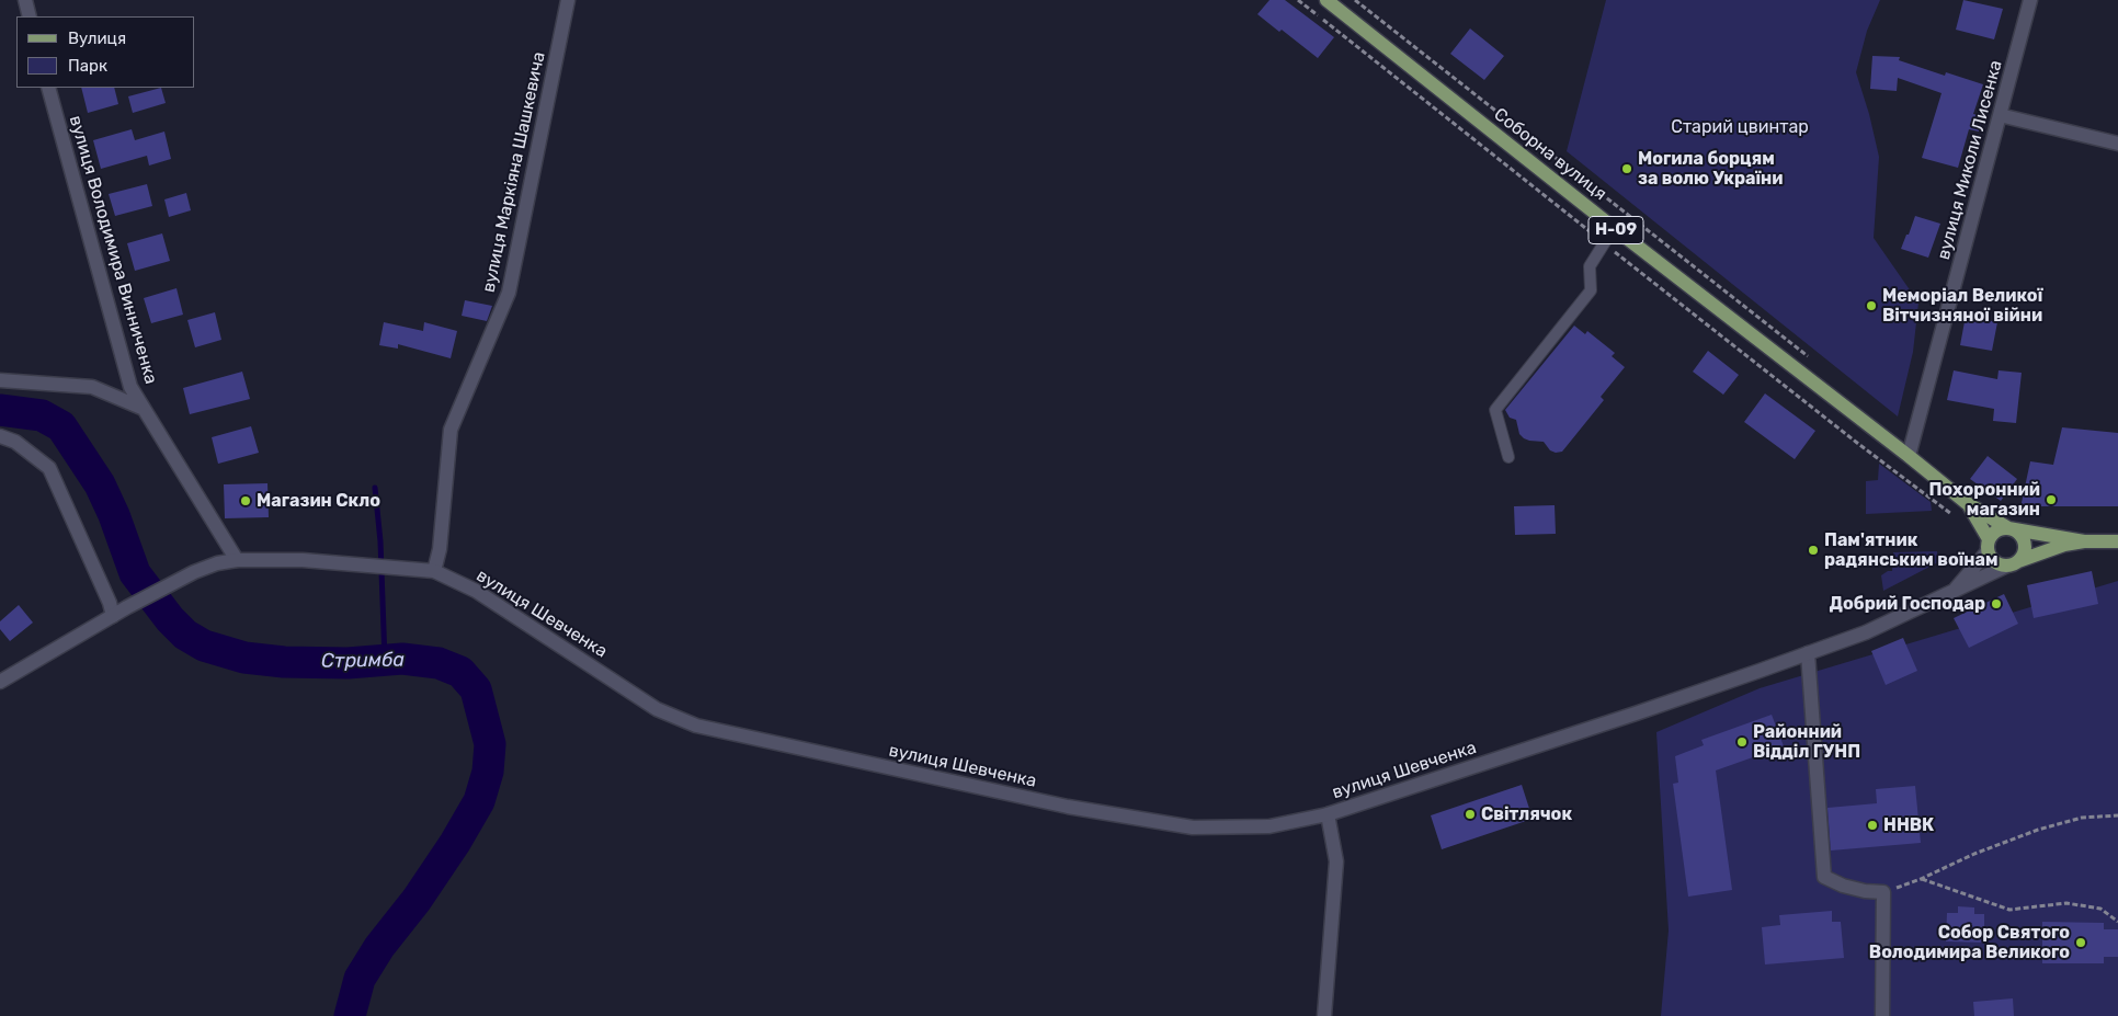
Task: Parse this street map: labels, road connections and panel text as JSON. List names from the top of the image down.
{
  "streets": {
    "main road": ["Соборна вулиця", "Н-09"],
    "street": [
      "вулиця Миколи Лисенка",
      "вулиця Маркіяна Шашкевича",
      "вулиця Володимира Винниченка",
      "вулиця Шевченка"
    ]
  },
  "crossings": [
    ["Соборна вулиця", "вулиця Миколи Лисенка"],
    ["Соборна вулиця", "Н-09"],
    ["вулиця Миколи Лисенка", "Н-09"],
    ["вулиця Маркіяна Шашкевича", "вулиця Шевченка"],
    ["Н-09", "вулиця Шевченка"],
    ["вулиця Володимира Винниченка", "вулиця Шевченка"]
  ],
  "water": ["Стримба"],
  "parks": ["Старий цвинтар"],
  "places": [
    "Могила борцям за волю України",
    "Меморіал Великої Вітчизняної війни",
    "Похоронний магазин",
    "Магазин Скло",
    "Пам'ятник радянським воїнам",
    "Добрий Господар",
    "Районний Відділ ГУНП",
    "Світлячок",
    "ННВК",
    "Собор Святого Володимира Великого"
  ],
  "legend": ["Вулиця", "Парк"]
}
